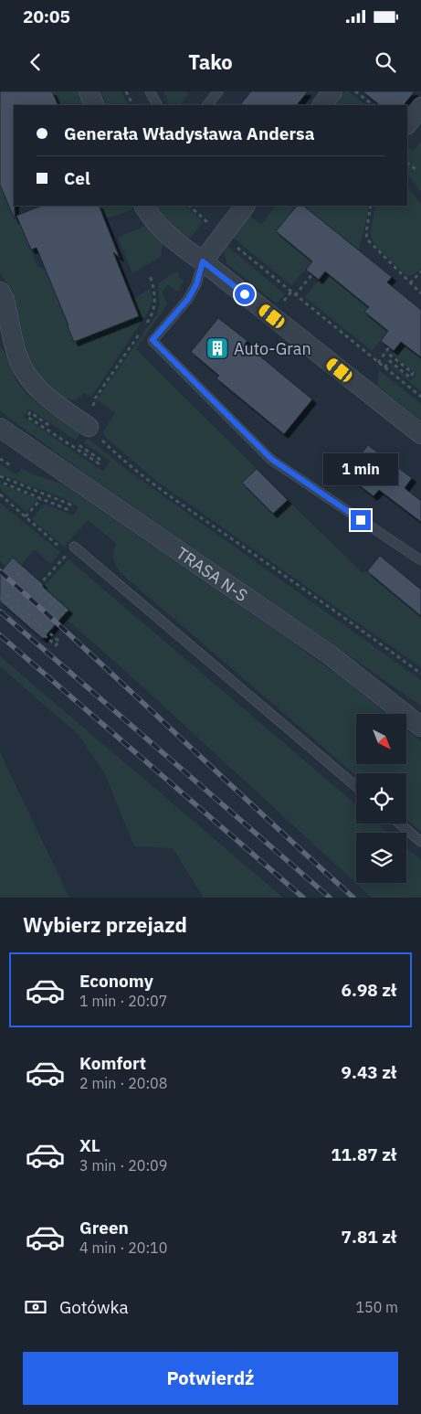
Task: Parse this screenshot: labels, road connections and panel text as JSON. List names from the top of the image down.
{
  "streets": {
    "street": ["TRASA N-S"]
  },
  "places": {
    "building": ["Auto-Gran"]
  },
  "north": "bottom right",
  "page": {
    "status": "20:05",
    "header": "Tako",
    "banner": ["Generała Władysława Andersa", "Cel"],
    "bubble": "1 min",
    "heading": "Wybierz przejazd",
    "list": [
      {
        "name": "Economy",
        "note": "1 min · 20:07",
        "value": "6.98 zł"
      },
      {
        "name": "Komfort",
        "note": "2 min · 20:08",
        "value": "9.43 zł"
      },
      {
        "name": "XL",
        "note": "3 min · 20:09",
        "value": "11.87 zł"
      },
      {
        "name": "Green",
        "note": "4 min · 20:10",
        "value": "7.81 zł"
      }
    ],
    "pay": ["Gotówka", "150 m"],
    "buttons": "Potwierdź"
  }
}
